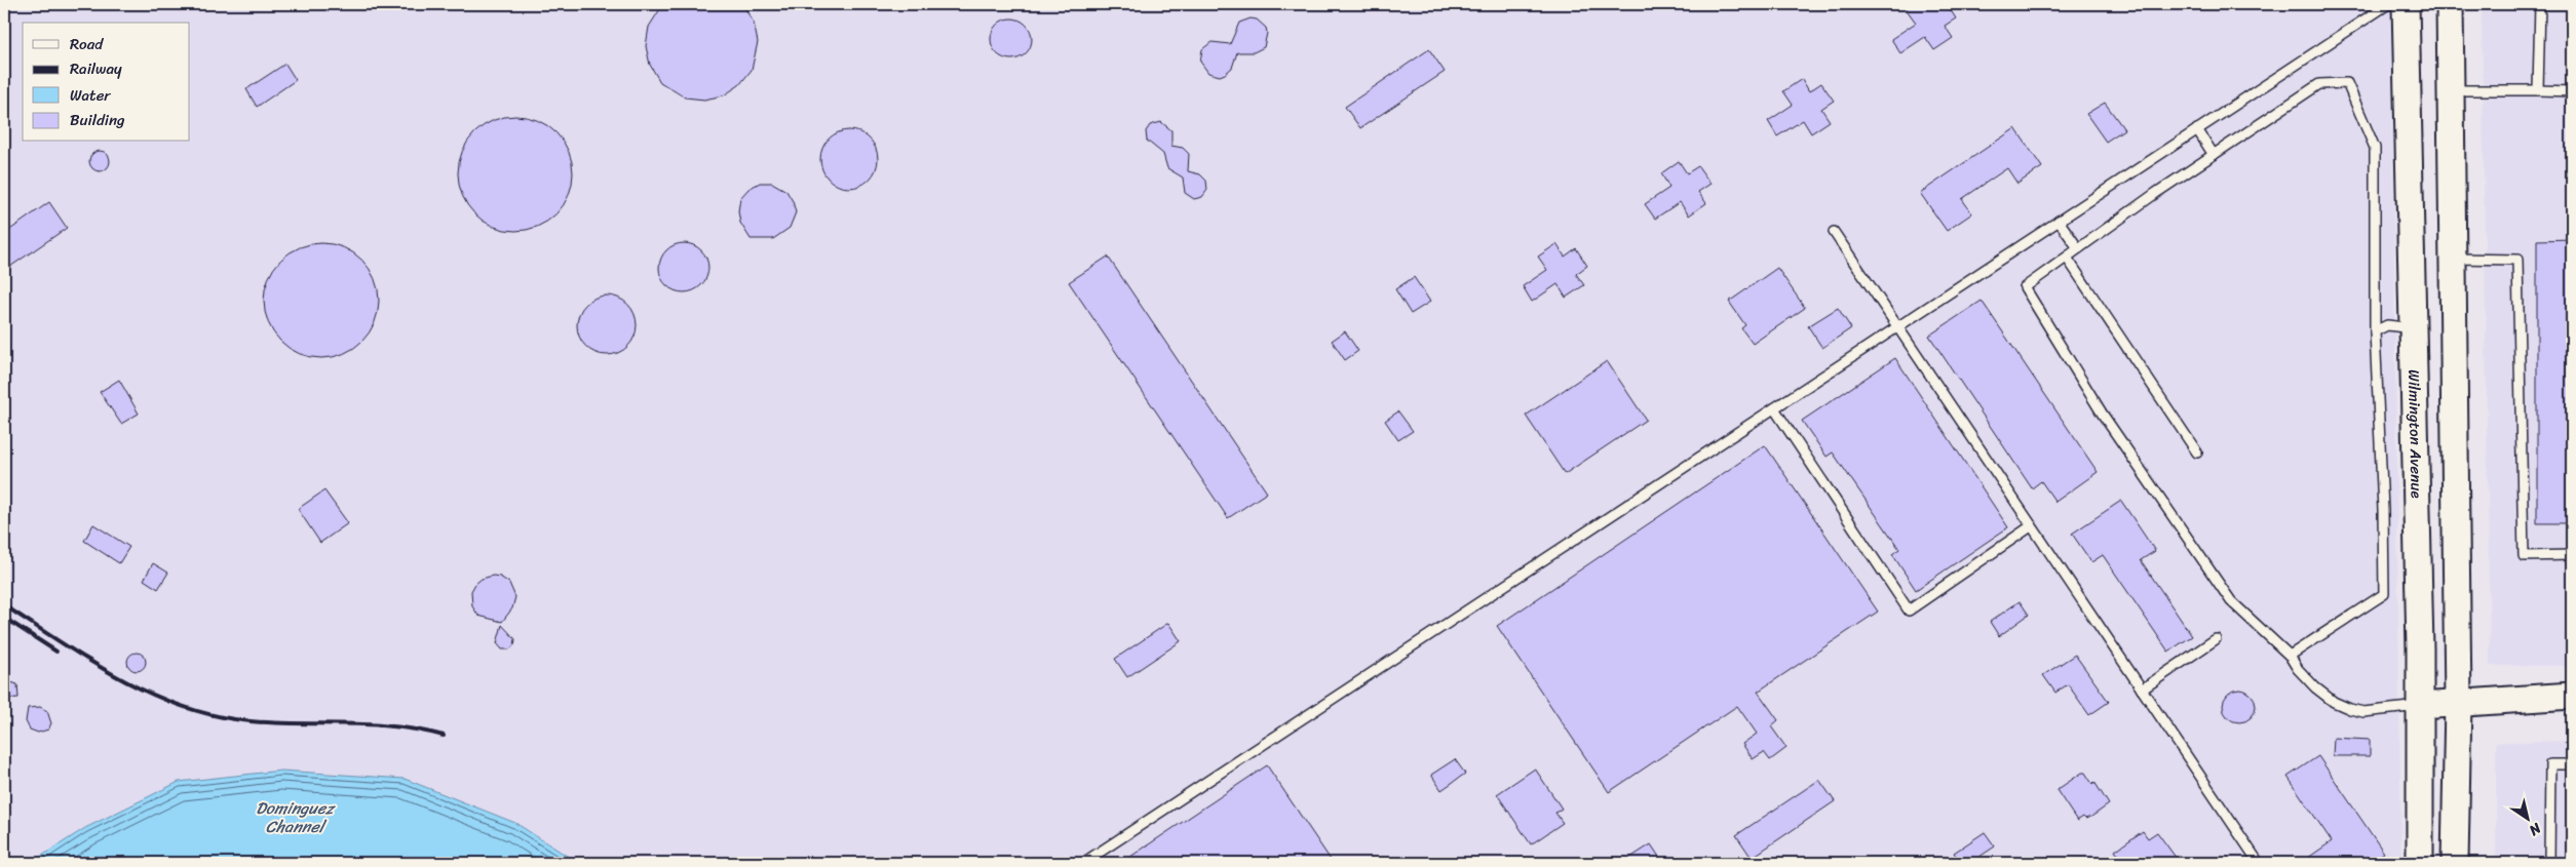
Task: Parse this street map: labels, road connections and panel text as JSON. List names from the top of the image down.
{
  "streets": {
    "main road": ["Wilmington Avenue"]
  },
  "water": ["Dominguez Channel"],
  "legend": [
    "Road",
    "Railway",
    "Water",
    "Building"
  ],
  "north": "bottom right"
}
